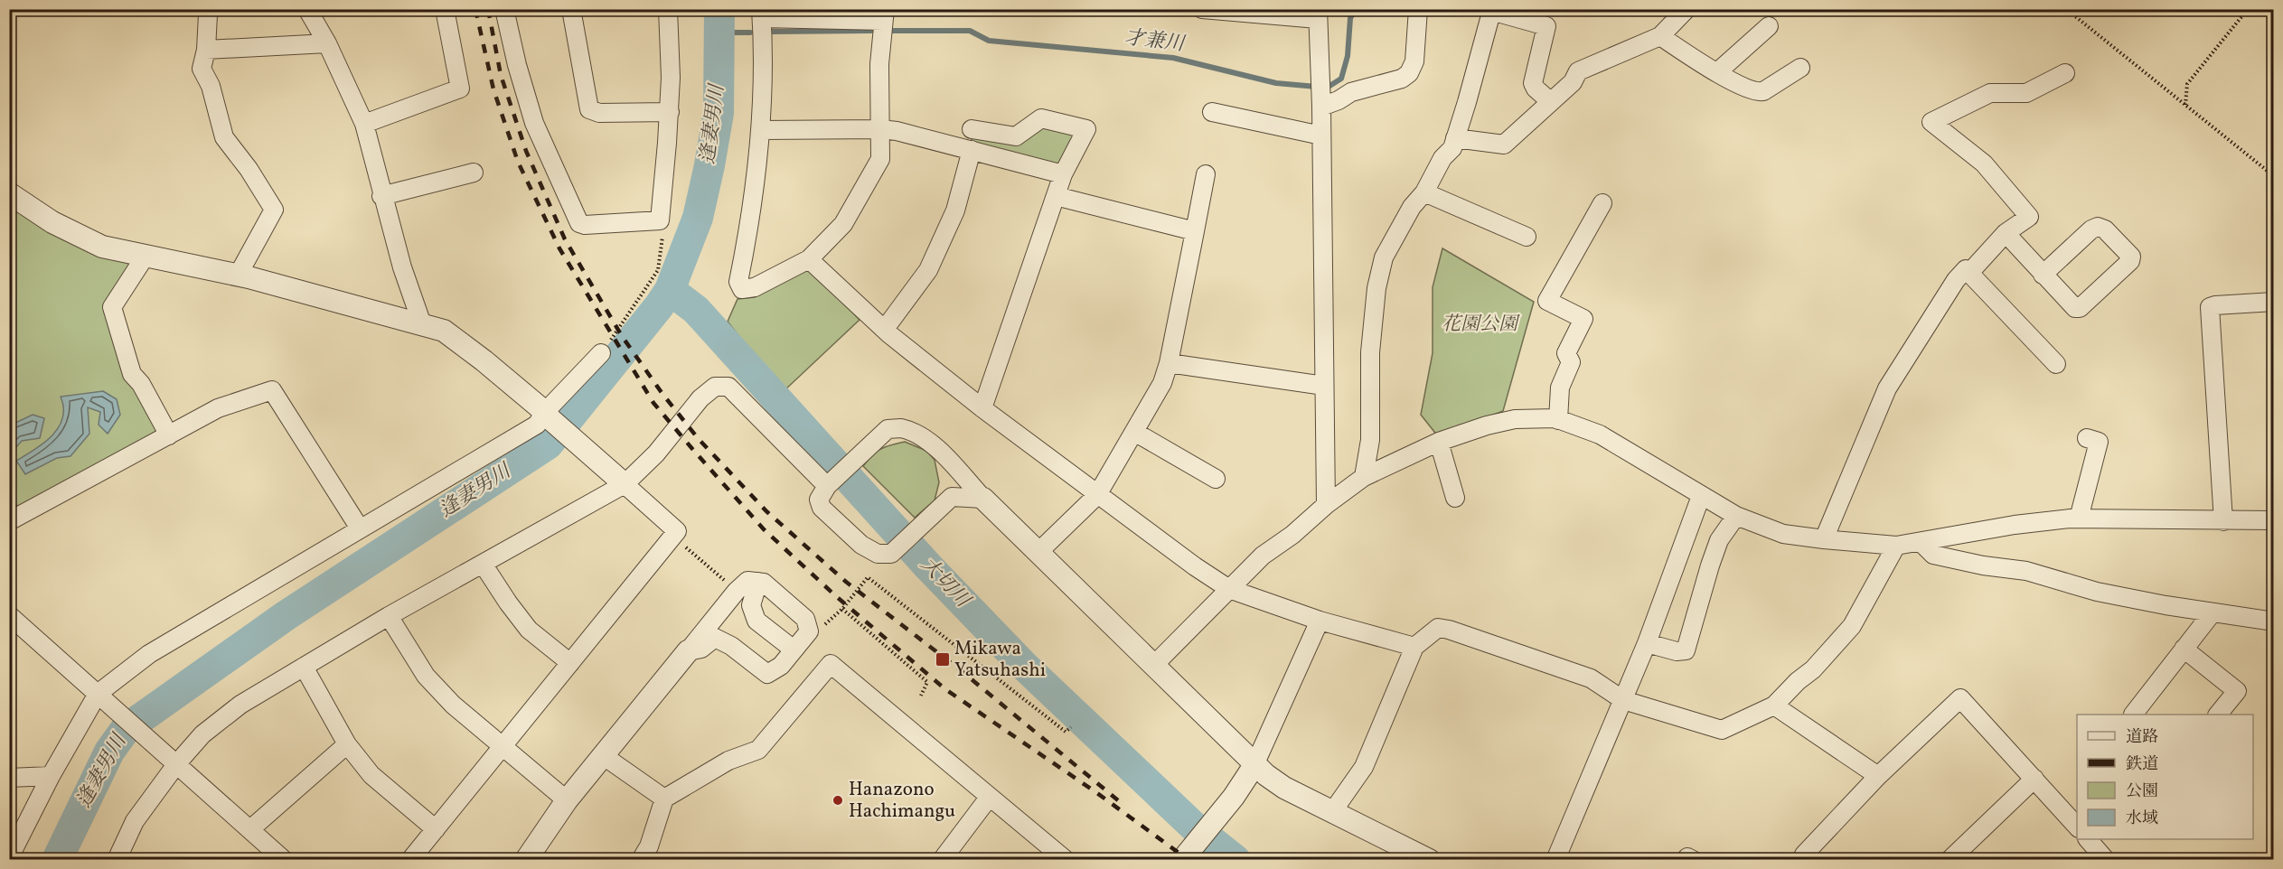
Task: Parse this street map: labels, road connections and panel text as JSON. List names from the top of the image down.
{
  "water": ["才兼川", "逢妻男川", "大切川"],
  "parks": ["花園公園"],
  "places": {
    "transit": ["Mikawa Yatsuhashi"],
    "other": ["Hanazono Hachimangu"]
  },
  "legend": [
    "道路",
    "鉄道",
    "公園",
    "水域"
  ]
}
